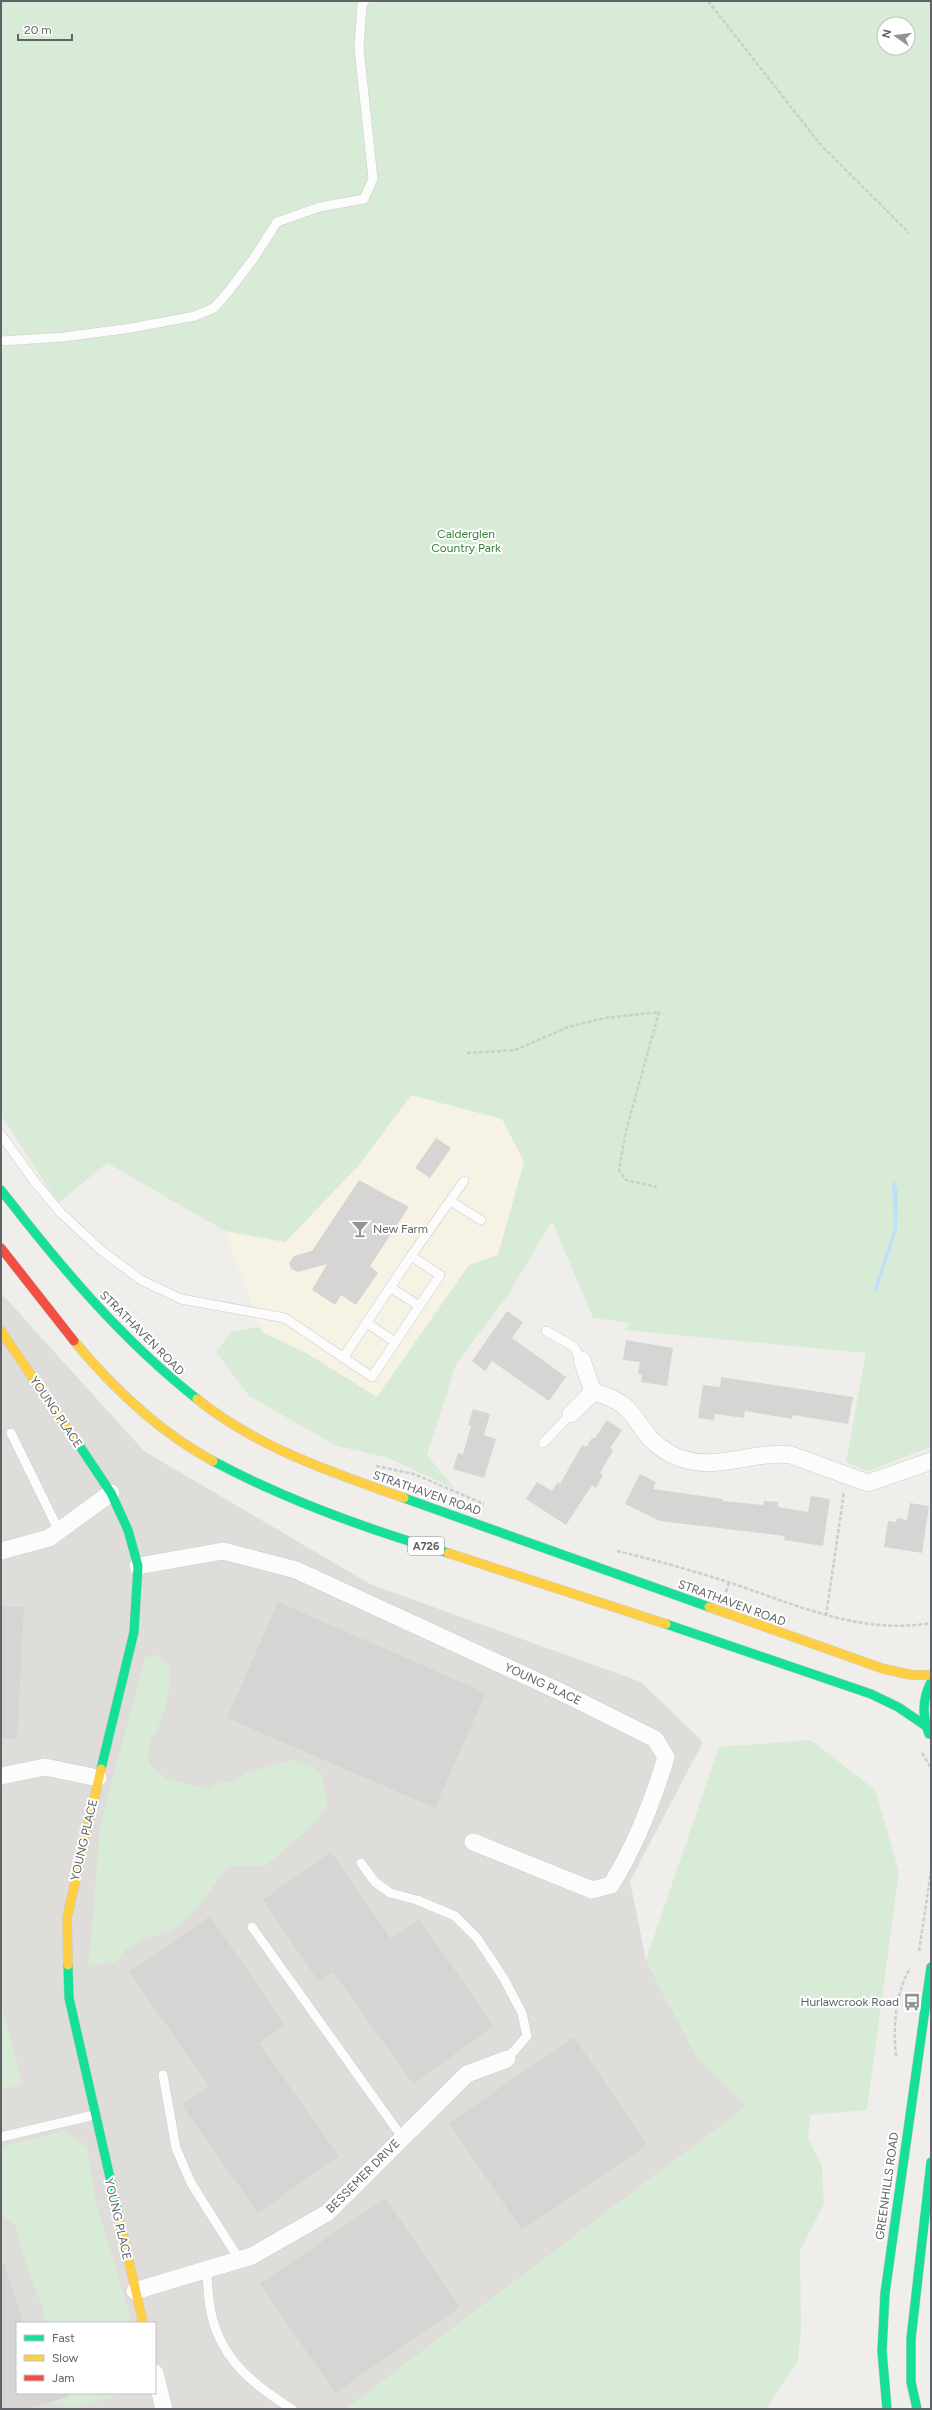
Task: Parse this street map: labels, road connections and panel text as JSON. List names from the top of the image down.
{
  "streets": {
    "main road": [
      "STRATHAVEN ROAD",
      "YOUNG PLACE",
      "A726",
      "GREENHILLS ROAD"
    ],
    "street": ["BESSEMER DRIVE"]
  },
  "crossings": [
    ["YOUNG PLACE", "BESSEMER DRIVE"]
  ],
  "parks": ["Calderglen Country Park"],
  "places": {
    "bar": ["New Farm"],
    "bus stop": ["Hurlawcrook Road"]
  },
  "legend": ["Fast", "Slow", "Jam"],
  "scale_bar": "20 m",
  "north": "left"
}
